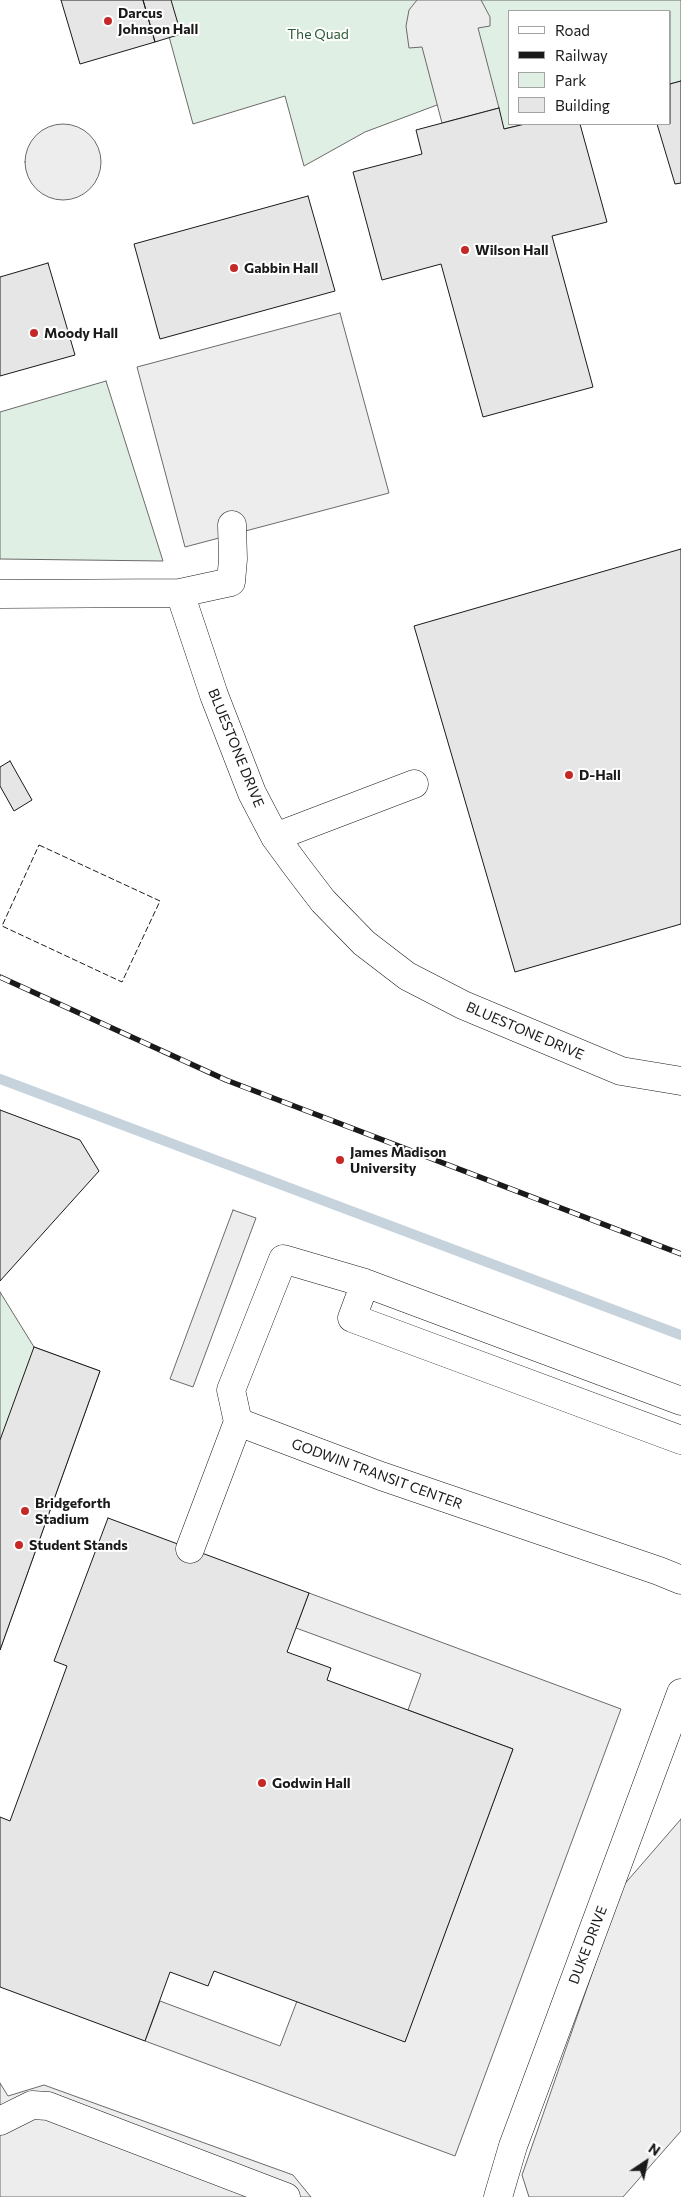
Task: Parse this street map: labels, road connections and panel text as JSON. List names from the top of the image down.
{
  "streets": {
    "street": ["BLUESTONE DRIVE", "GODWIN TRANSIT CENTER", "DUKE DRIVE"]
  },
  "parks": ["The Quad"],
  "places": [
    "Darcus Johnson Hall",
    "Wilson Hall",
    "Gabbin Hall",
    "Moody Hall",
    "D-Hall",
    "James Madison University",
    "Bridgeforth Stadium",
    "Student Stands",
    "Godwin Hall"
  ],
  "legend": [
    "Road",
    "Railway",
    "Park",
    "Building"
  ],
  "north": "top right"
}
